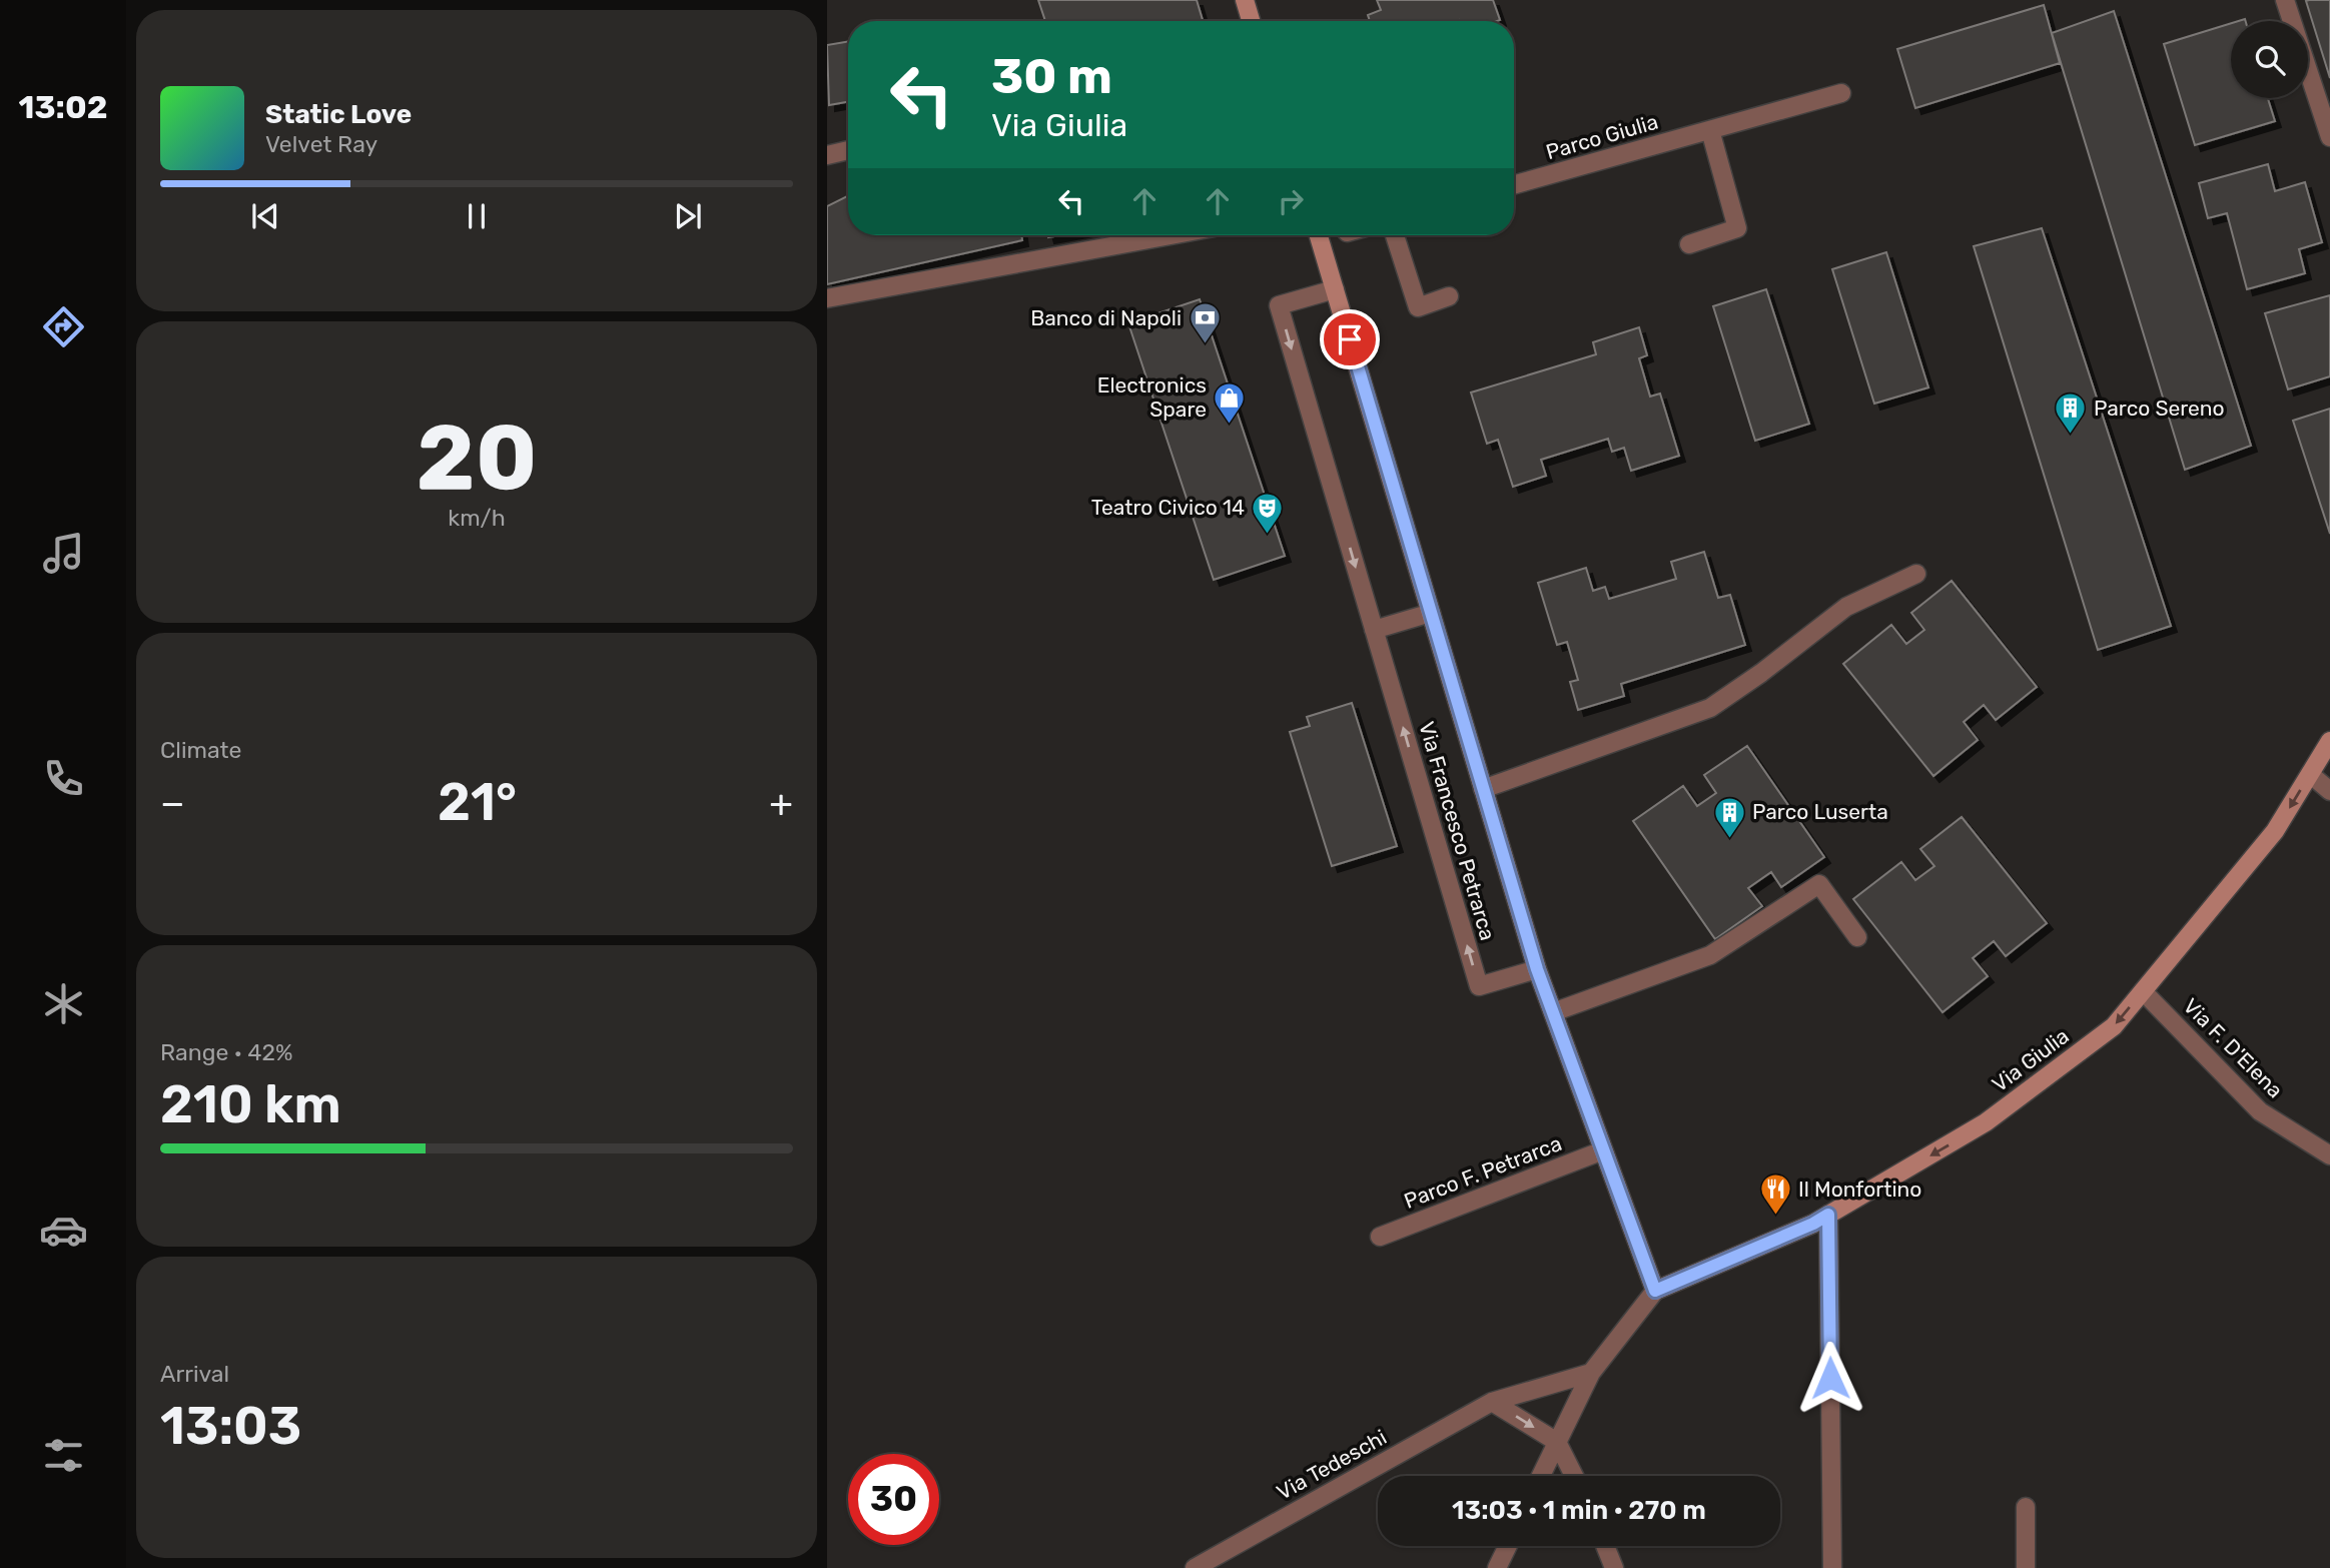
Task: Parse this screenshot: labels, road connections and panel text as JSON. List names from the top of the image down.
{
  "streets": {
    "main road": ["Via Francesco Petrarca", "Via Giulia"],
    "street": [
      "Parco Giulia",
      "Via F. D'Elena",
      "Parco F. Petrarca",
      "Via Tedeschi"
    ]
  },
  "crossings": [
    ["Via Francesco Petrarca", "Via Giulia"],
    ["Via Francesco Petrarca", "Parco F. Petrarca"],
    ["Via F. D'Elena", "Via Giulia"]
  ],
  "one_way": ["Via Giulia"],
  "places": {
    "bank": ["Banco di Napoli"],
    "shop": ["Electronics Spare"],
    "building": ["Parco Sereno", "Parco Luserta"],
    "theatre": ["Teatro Civico 14"],
    "restaurant": ["Il Monfortino"]
  },
  "page": {
    "tabs": "13:02",
    "turn": ["30 m", "Via Giulia"],
    "song": ["Static Love", "Velvet Ray"],
    "tile": [
      ["20", "km/h"],
      "Climate",
      ["Range · 42%", "210 km"],
      ["Arrival", "13:03"]
    ],
    "heat": ["−", "21°", "+"],
    "limit": "30",
    "trip": "13:03 · 1 min · 270 m"
  }
}
